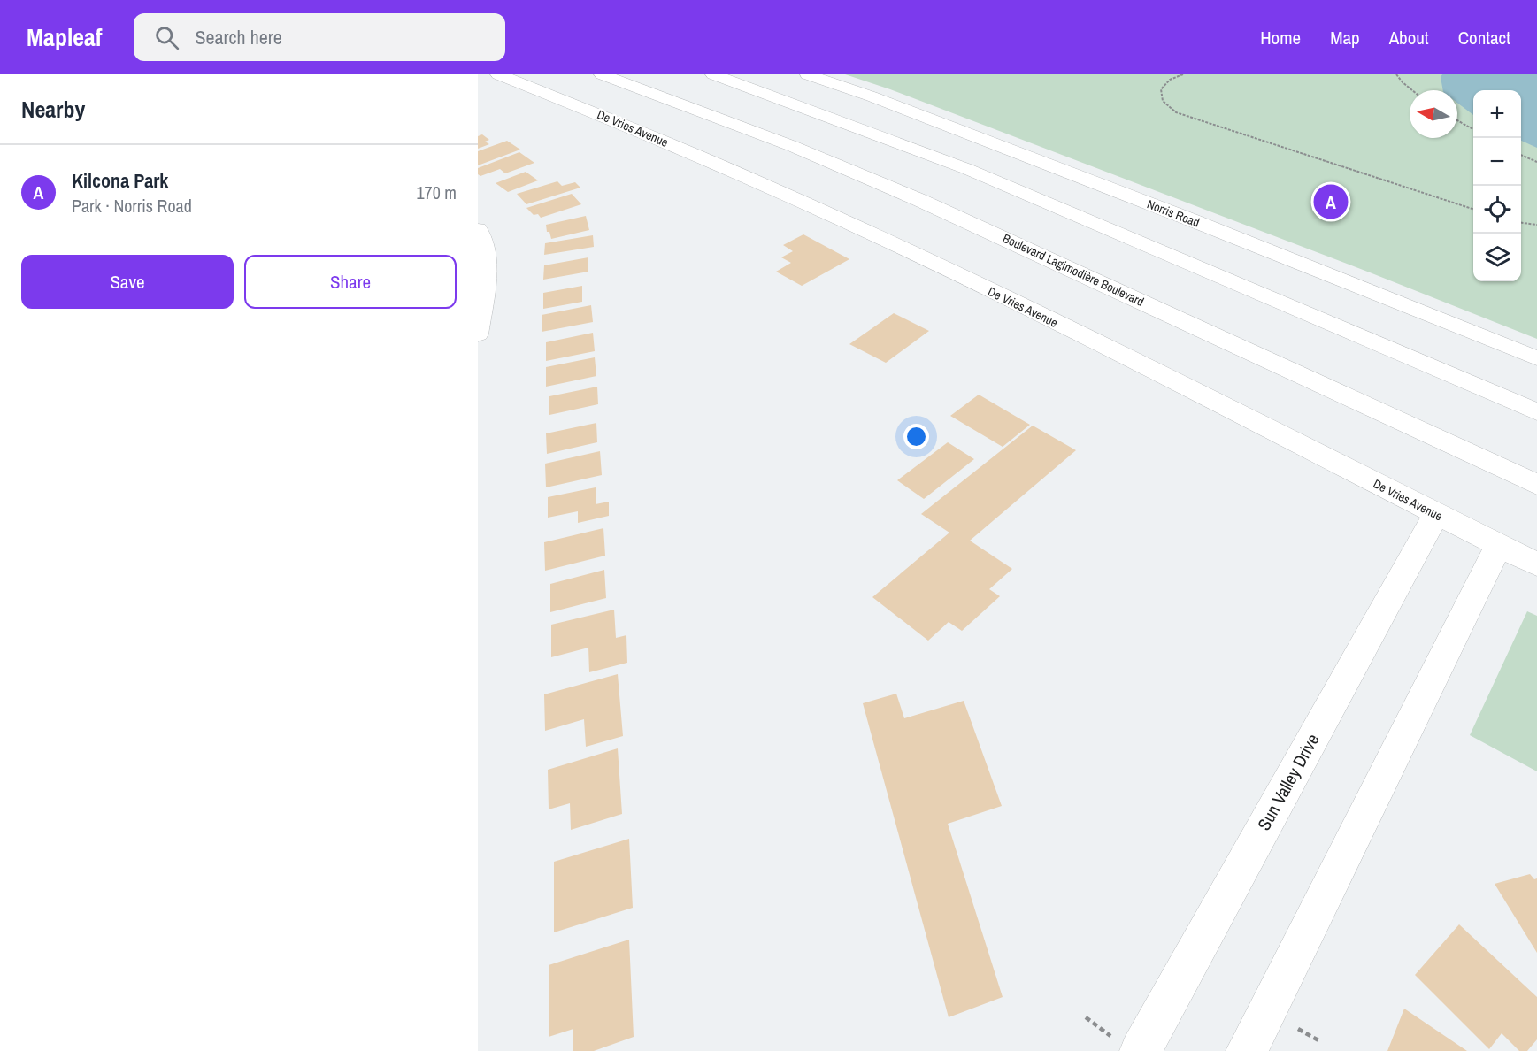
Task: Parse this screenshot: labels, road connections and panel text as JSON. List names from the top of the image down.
{
  "streets": {
    "main road": ["De Vries Avenue", "Boulevard Lagimodière Boulevard", "Sun Valley Drive"],
    "street": ["Norris Road"]
  },
  "crossings": [
    ["De Vries Avenue", "Sun Valley Drive"]
  ],
  "north": "left",
  "page": {
    "header": "Mapleaf",
    "search": "Search here",
    "nav": [
      "Home",
      "Map",
      "About",
      "Contact"
    ],
    "heading": "Nearby",
    "map_buttons": ["+", "−"],
    "list": [
      {
        "mark": "A",
        "name": "Kilcona Park",
        "note": "Park · Norris Road",
        "value": "170 m"
      }
    ],
    "pins": "A",
    "buttons": ["Save", "Share"]
  }
}
